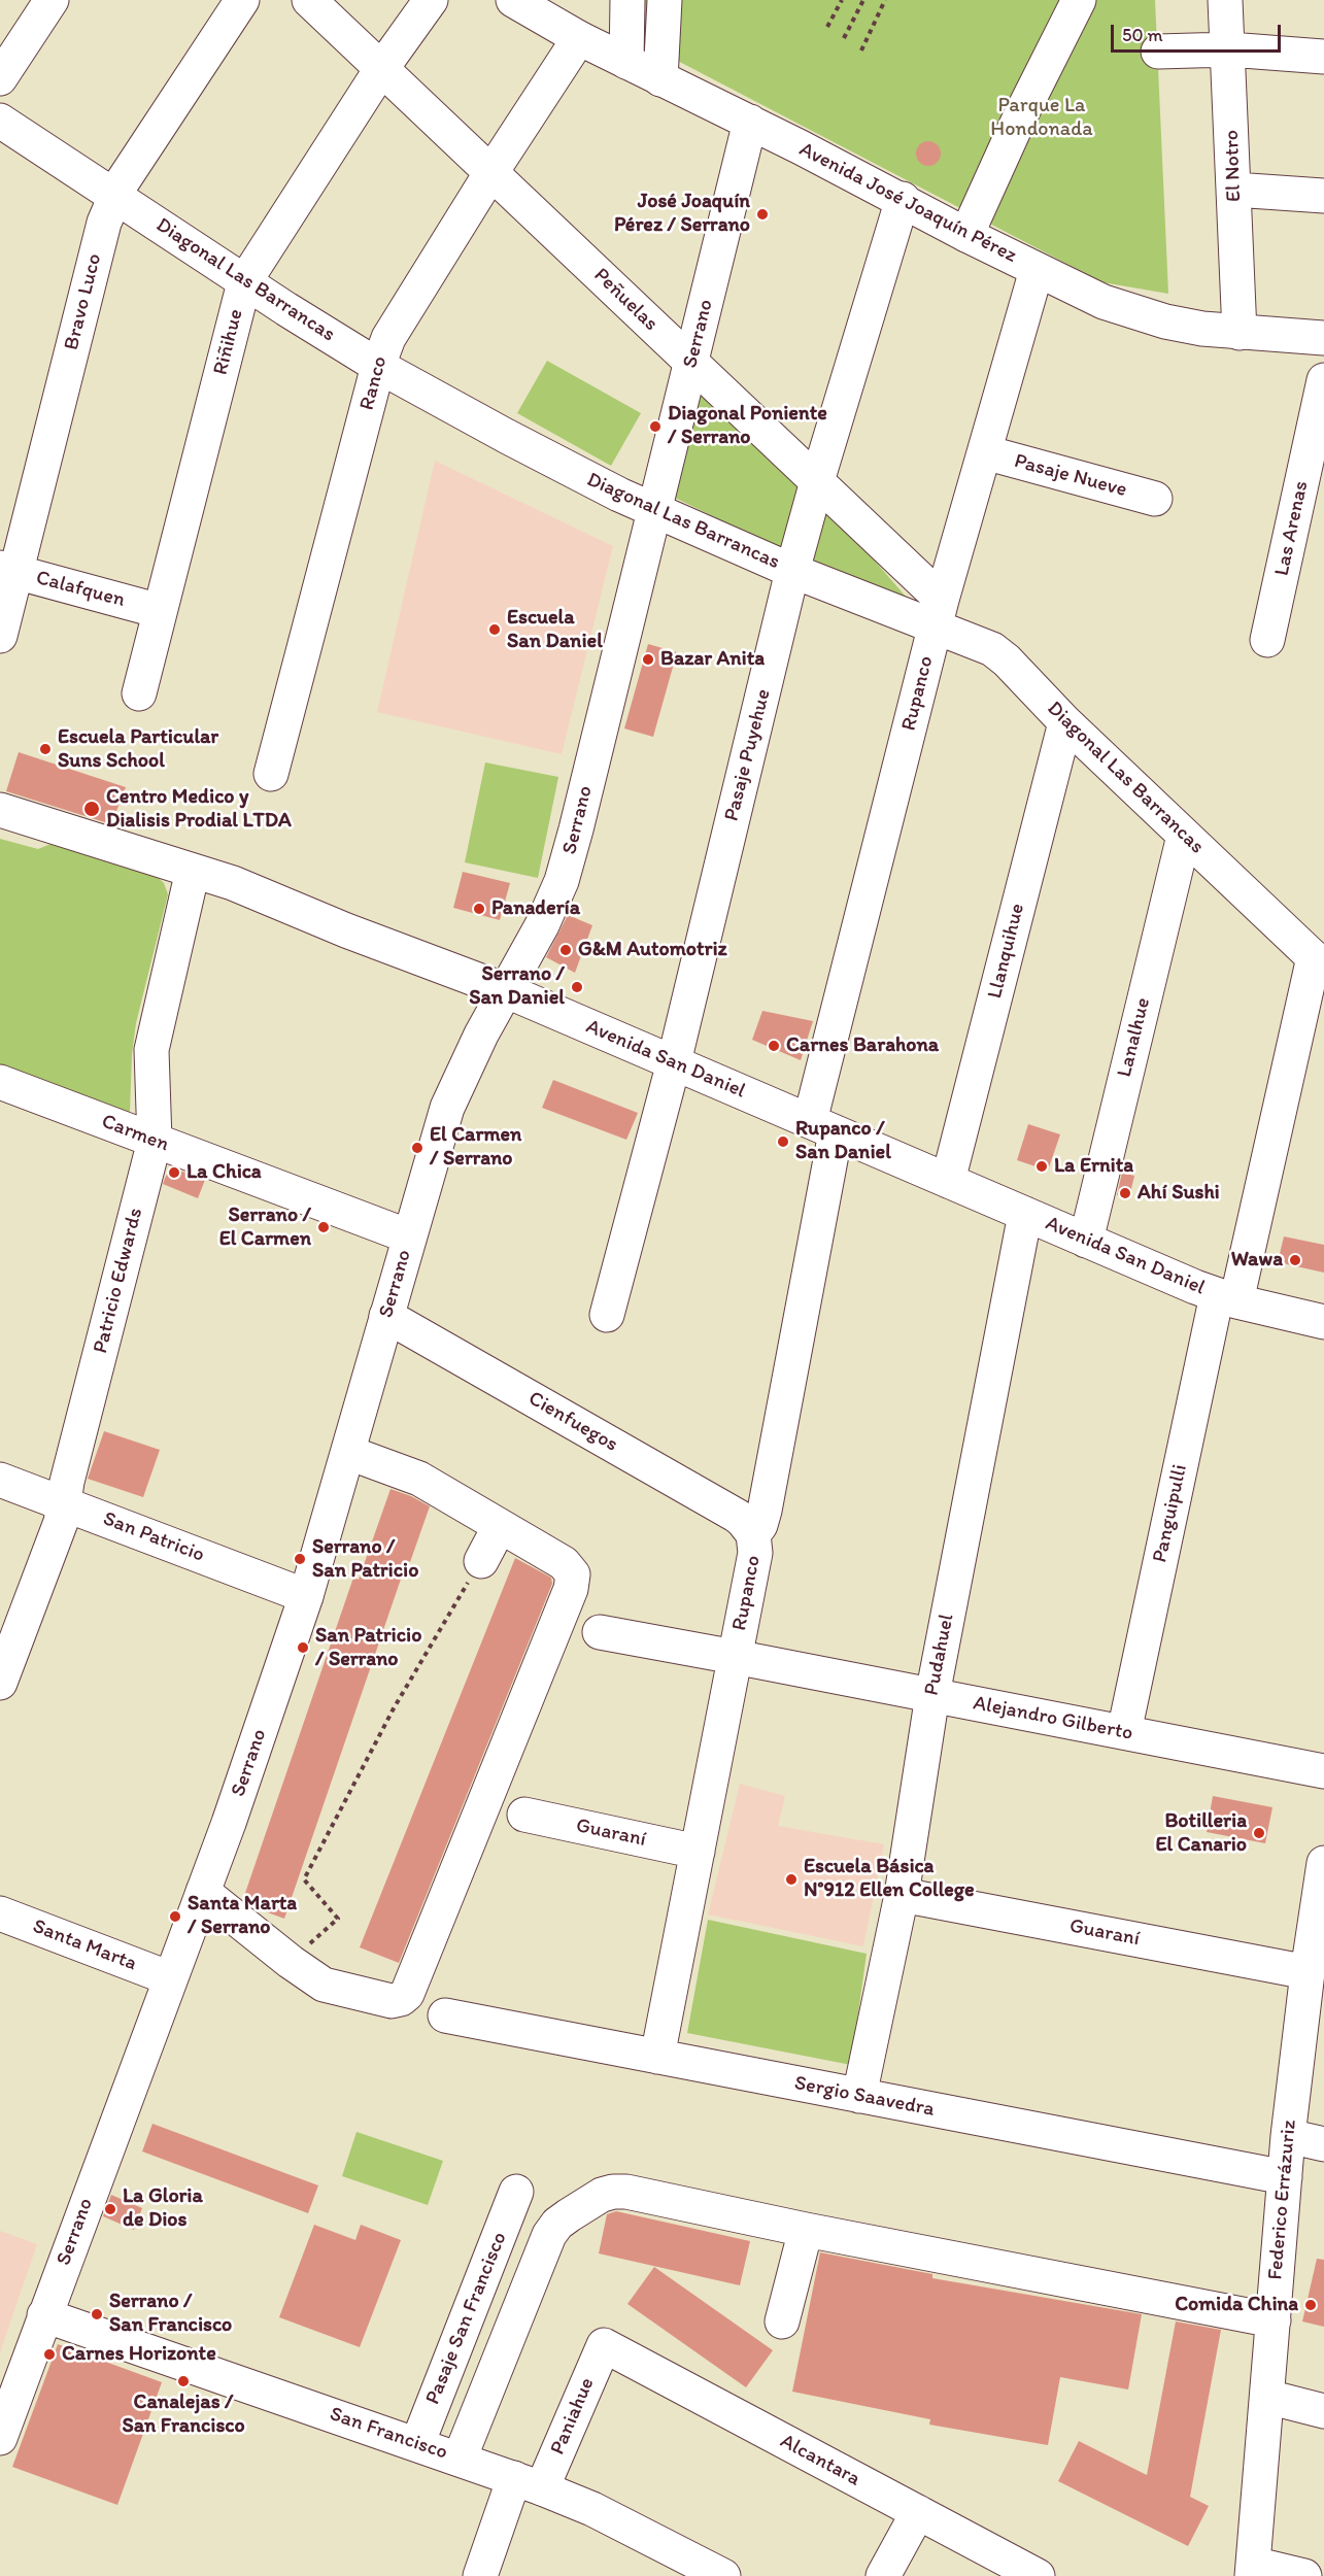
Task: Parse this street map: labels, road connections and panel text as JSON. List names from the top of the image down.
{
  "streets": {
    "street": [
      "El Notro",
      "Avenida José Joaquín Pérez",
      "Diagonal Las Barrancas",
      "Peñuelas",
      "Bravo Luco",
      "Serrano",
      "Riñihue",
      "Ranco",
      "Pasaje Nueve",
      "Las Arenas",
      "Calafquen",
      "Rupanco",
      "Pasaje Puyehue",
      "Llanquihue",
      "Lanalhue",
      "Avenida San Daniel",
      "Carmen",
      "Patricio Edwards",
      "Cienfuegos",
      "Panguipulli",
      "San Patricio",
      "Pudahuel",
      "Alejandro Gilberto",
      "Guaraní",
      "Santa Marta",
      "Sergio Saavedra",
      "Federico Errázuriz",
      "Pasaje San Francisco",
      "Paniahue",
      "San Francisco",
      "Alcantara"
    ]
  },
  "crossings": [
    ["El Notro", "Avenida José Joaquín Pérez"],
    ["Avenida José Joaquín Pérez", "Serrano"],
    ["Avenida José Joaquín Pérez", "Ranco"],
    ["Avenida José Joaquín Pérez", "Rupanco"],
    ["Avenida José Joaquín Pérez", "Pasaje Puyehue"],
    ["Diagonal Las Barrancas", "Peñuelas"],
    ["Diagonal Las Barrancas", "Bravo Luco"],
    ["Diagonal Las Barrancas", "Serrano"],
    ["Diagonal Las Barrancas", "Riñihue"],
    ["Diagonal Las Barrancas", "Ranco"],
    ["Diagonal Las Barrancas", "Rupanco"],
    ["Diagonal Las Barrancas", "Pasaje Puyehue"],
    ["Diagonal Las Barrancas", "Llanquihue"],
    ["Diagonal Las Barrancas", "Lanalhue"],
    ["Diagonal Las Barrancas", "Panguipulli"],
    ["Peñuelas", "Serrano"],
    ["Peñuelas", "Riñihue"],
    ["Peñuelas", "Ranco"],
    ["Peñuelas", "Rupanco"],
    ["Peñuelas", "Pasaje Puyehue"],
    ["Bravo Luco", "Calafquen"],
    ["Serrano", "Avenida San Daniel"],
    ["Serrano", "Carmen"],
    ["Serrano", "Cienfuegos"],
    ["Serrano", "San Patricio"],
    ["Serrano", "Santa Marta"],
    ["Serrano", "San Francisco"],
    ["Riñihue", "Calafquen"],
    ["Pasaje Nueve", "Rupanco"],
    ["Rupanco", "Avenida San Daniel"],
    ["Rupanco", "Cienfuegos"],
    ["Rupanco", "Alejandro Gilberto"],
    ["Rupanco", "Guaraní"],
    ["Rupanco", "Sergio Saavedra"],
    ["Pasaje Puyehue", "Avenida San Daniel"],
    ["Llanquihue", "Avenida San Daniel"],
    ["Lanalhue", "Avenida San Daniel"],
    ["Avenida San Daniel", "Patricio Edwards"],
    ["Avenida San Daniel", "Panguipulli"],
    ["Avenida San Daniel", "Pudahuel"],
    ["Carmen", "Patricio Edwards"],
    ["Patricio Edwards", "San Patricio"],
    ["Panguipulli", "Alejandro Gilberto"],
    ["Pudahuel", "Alejandro Gilberto"],
    ["Pudahuel", "Guaraní"],
    ["Pudahuel", "Sergio Saavedra"],
    ["Guaraní", "Federico Errázuriz"],
    ["Sergio Saavedra", "Federico Errázuriz"],
    ["Pasaje San Francisco", "San Francisco"],
    ["Paniahue", "San Francisco"],
    ["Paniahue", "Alcantara"]
  ],
  "parks": ["Parque La Hondonada"],
  "places": [
    "José Joaquín Pérez / Serrano",
    "Diagonal Poniente / Serrano",
    "Escuela San Daniel",
    "Bazar Anita",
    "Escuela Particular Suns School",
    "Centro Medico y Dialisis Prodial LTDA",
    "Panadería",
    "G&M Automotriz",
    "Serrano / San Daniel",
    "Carnes Barahona",
    "Rupanco / San Daniel",
    "El Carmen / Serrano",
    "La Ernita",
    "La Chica",
    "Ahí Sushi",
    "Serrano / El Carmen",
    "Wawa",
    "Serrano / San Patricio",
    "San Patricio / Serrano",
    "Botilleria El Canario",
    "Escuela Básica N°912 Ellen College",
    "Santa Marta / Serrano",
    "La Gloria de Dios",
    "Comida China",
    "Serrano / San Francisco",
    "Carnes Horizonte",
    "Canalejas / San Francisco"
  ],
  "scale_bar": "50 m"
}
